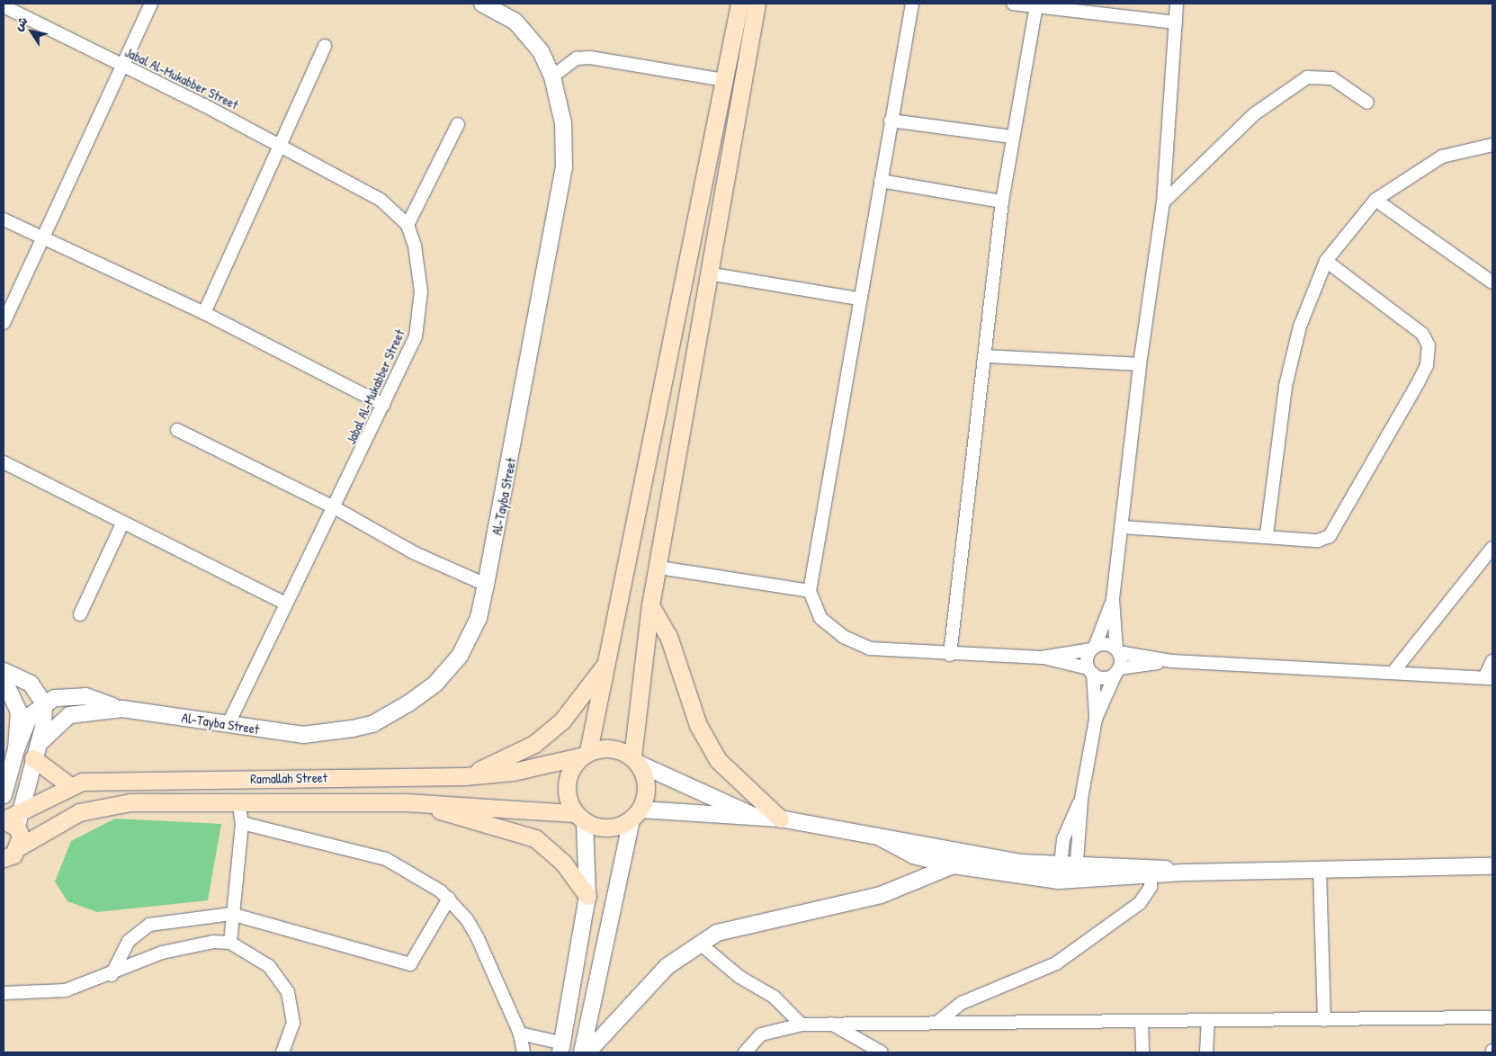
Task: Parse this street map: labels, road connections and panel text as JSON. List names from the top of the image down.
{
  "streets": {
    "main road": ["Ramallah Street"],
    "street": ["Jabal Al-Mukabber Street", "Al-Tayba Street"]
  },
  "crossings": [
    ["Jabal Al-Mukabber Street", "Al-Tayba Street"]
  ],
  "north": "top left"
}
